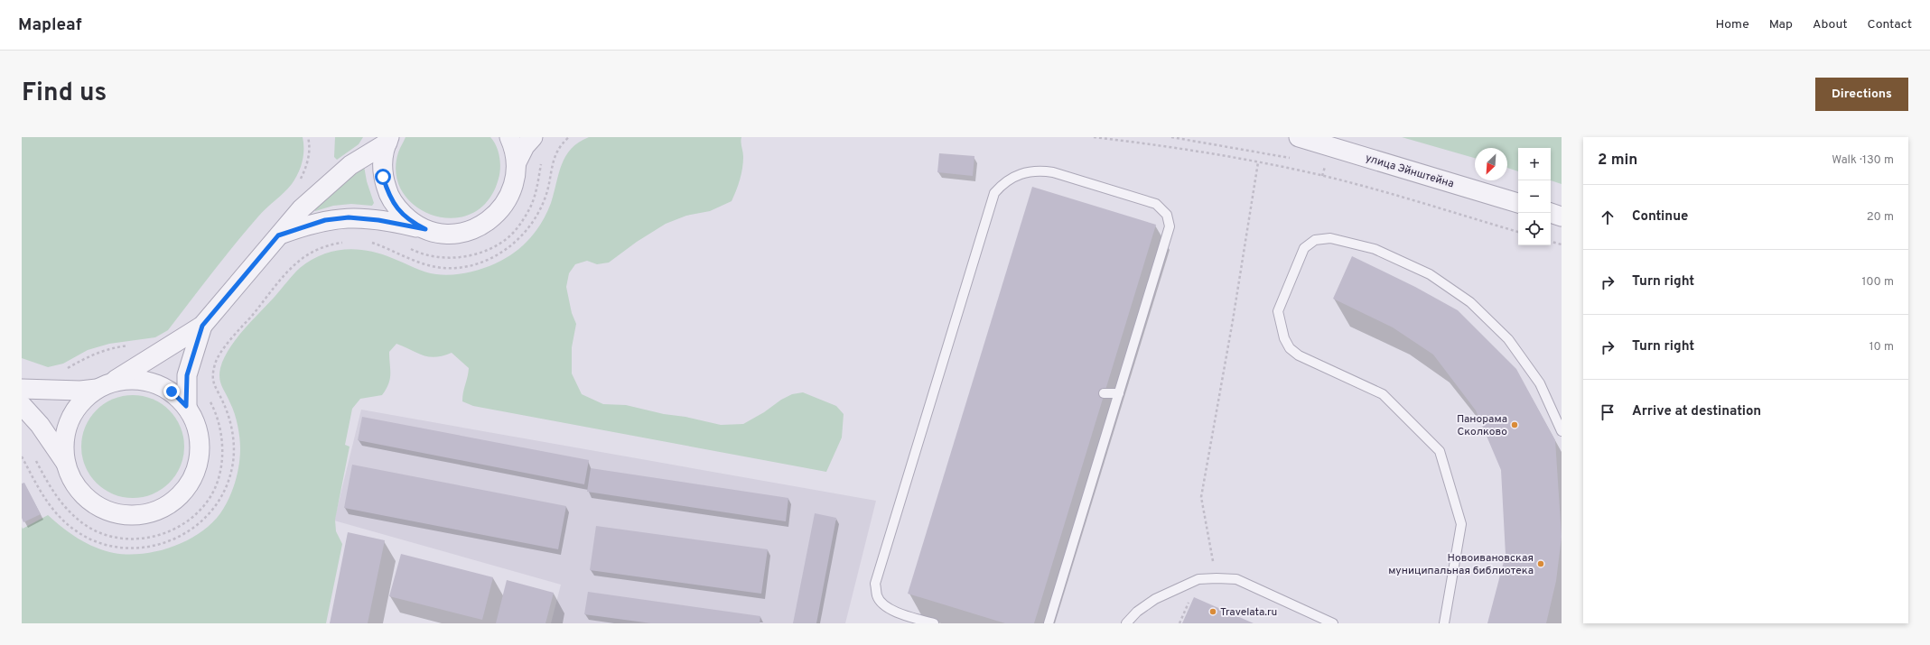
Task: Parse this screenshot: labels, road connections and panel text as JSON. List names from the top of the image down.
{
  "streets": {
    "street": ["улица Эйнштейна"]
  },
  "places": ["Панорама Сколково", "Новоивановская муниципальная библиотека", "Travelata.ru"],
  "north": "bottom left",
  "page": {
    "header": "Mapleaf",
    "nav": [
      "Home",
      "Map",
      "About",
      "Contact"
    ],
    "title": "Find us",
    "buttons": "Directions",
    "heading": ["2 min", "Walk · 130 m"],
    "map_buttons": ["+", "−"],
    "list": [
      ["Continue", "20 m"],
      ["Turn right", "100 m"],
      ["Turn right", "10 m"],
      "Arrive at destination"
    ]
  }
}
